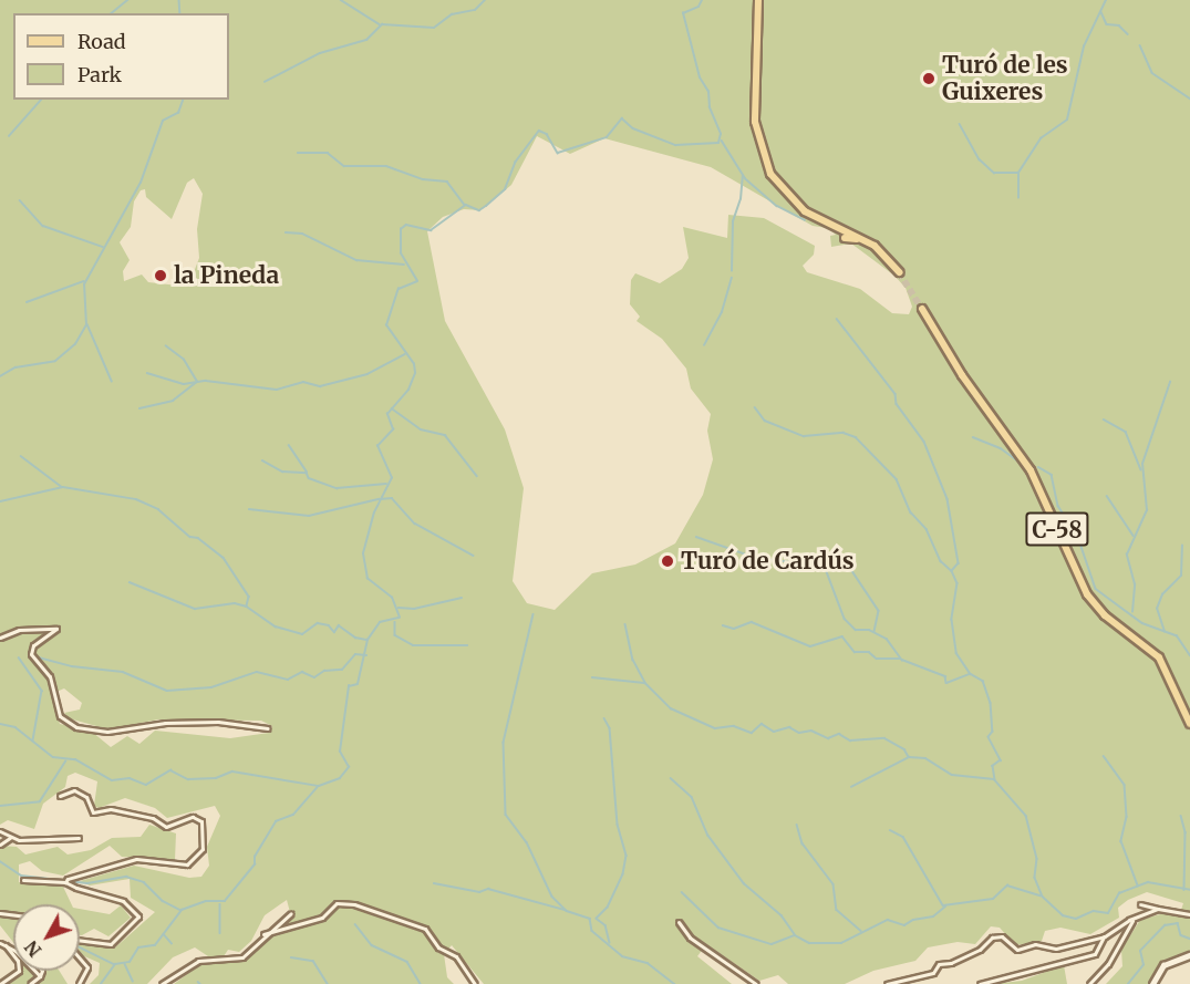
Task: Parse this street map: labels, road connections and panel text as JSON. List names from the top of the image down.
{
  "streets": {
    "main road": ["C-58"]
  },
  "places": ["Turó de les Guixeres", "la Pineda", "Turó de Cardús"],
  "legend": ["Road", "Park"],
  "north": "bottom left"
}
